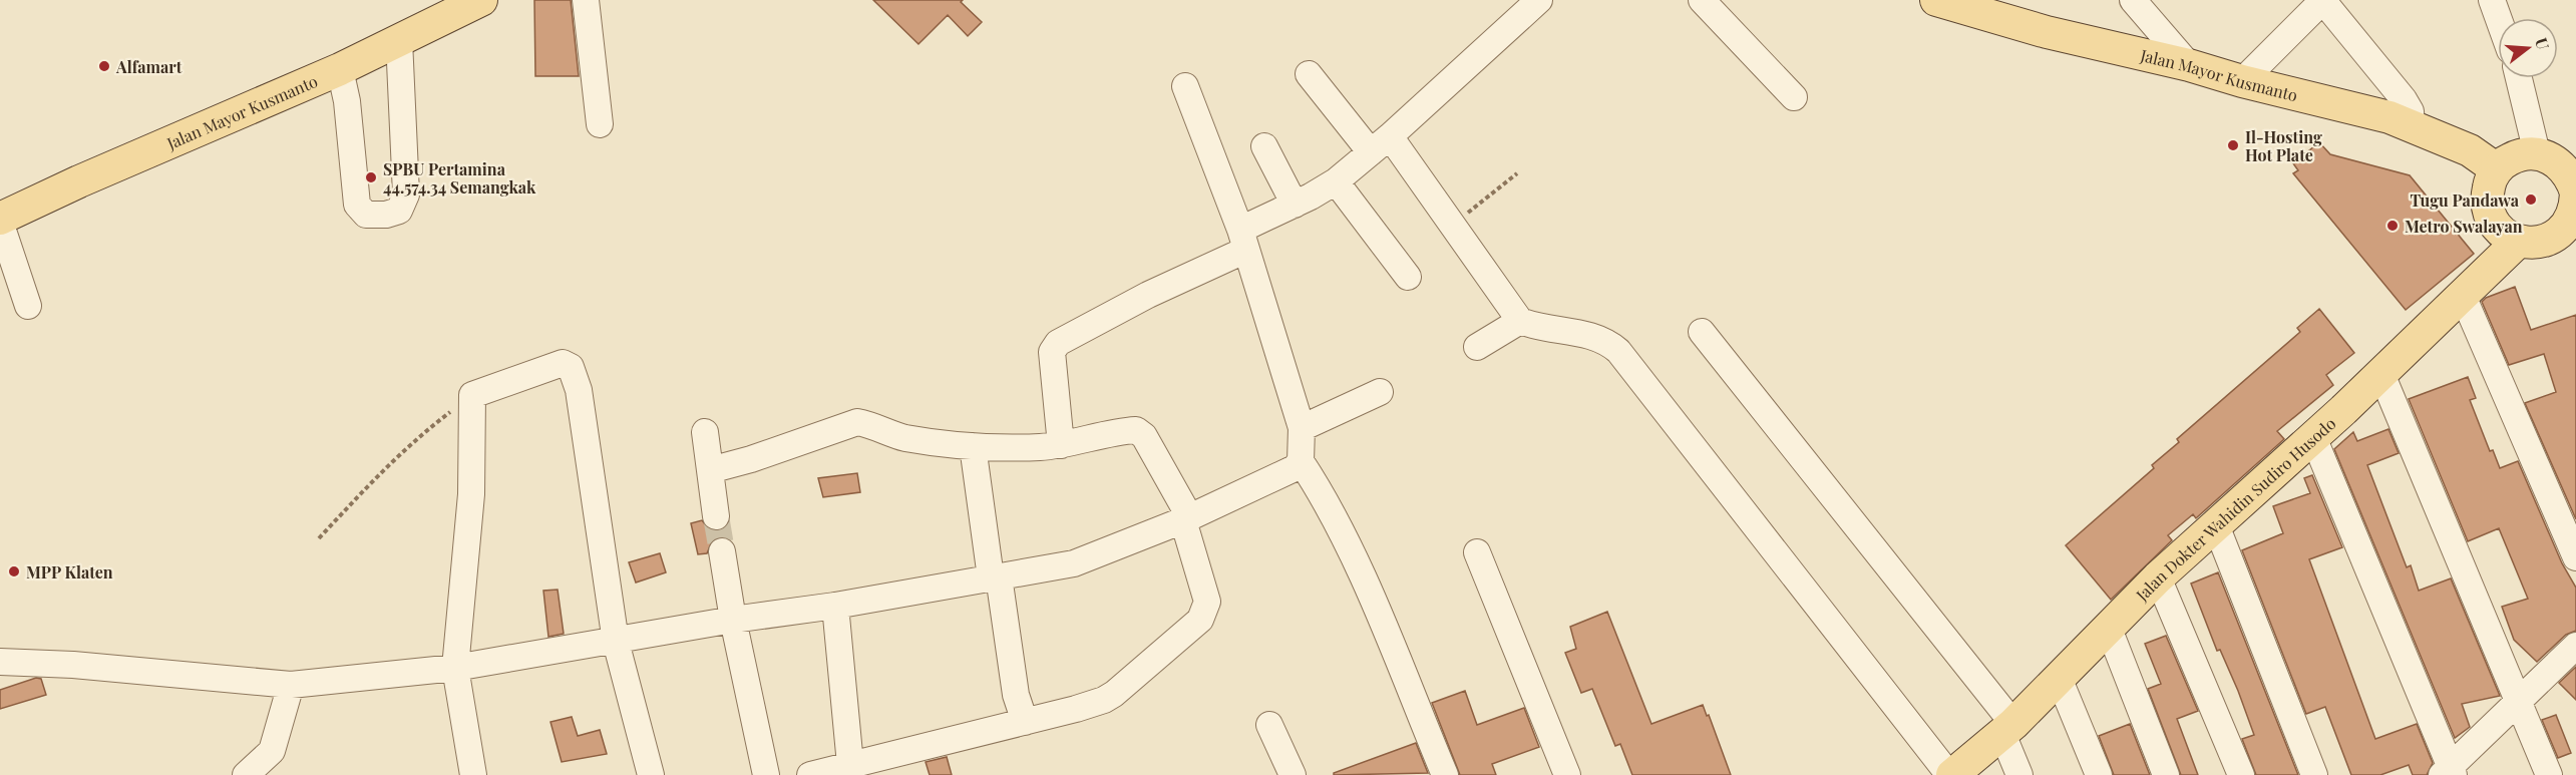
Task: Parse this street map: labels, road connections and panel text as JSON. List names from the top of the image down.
{
  "streets": {
    "main road": ["Jalan Mayor Kusmanto", "Jalan Dokter Wahidin Sudiro Husodo"]
  },
  "crossings": [
    ["Jalan Mayor Kusmanto", "Jalan Dokter Wahidin Sudiro Husodo"]
  ],
  "places": [
    "Alfamart",
    "Il-Hosting Hot Plate",
    "SPBU Pertamina 44.574.34 Semangkak",
    "Tugu Pandawa",
    "Metro Swalayan",
    "MPP Klaten"
  ],
  "north": "right"
}
